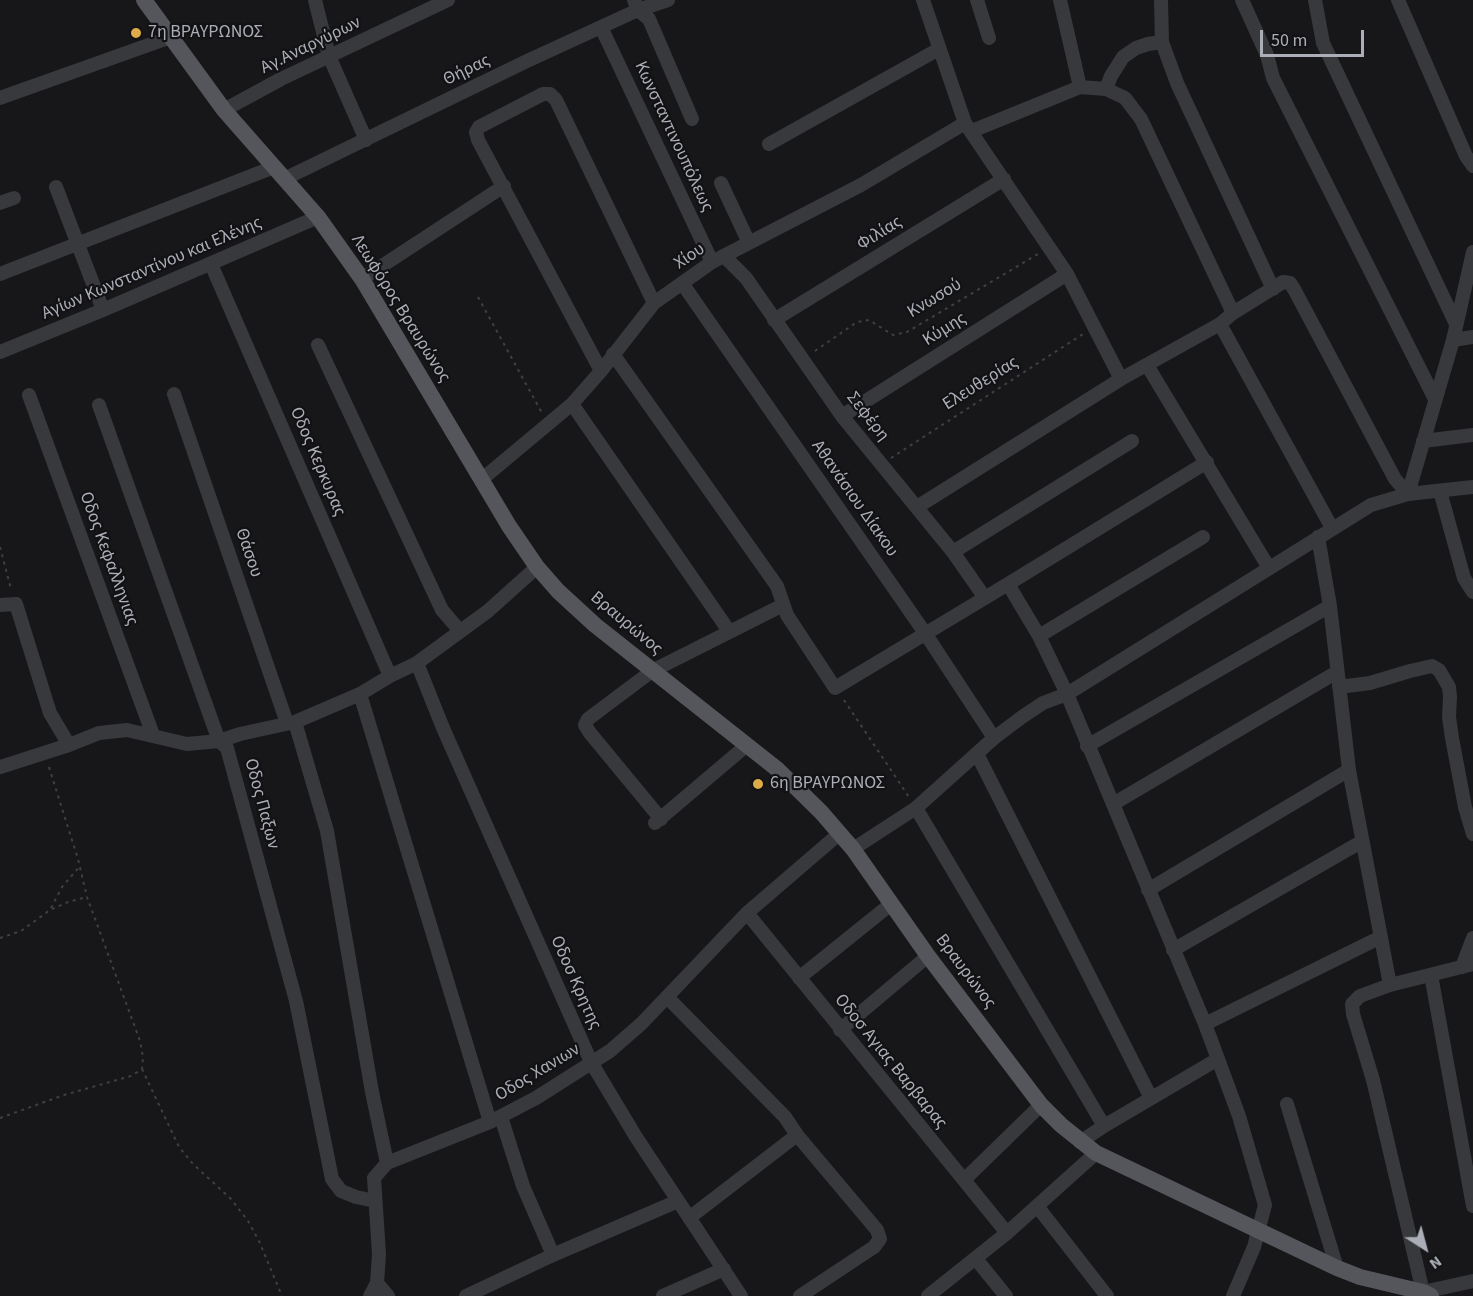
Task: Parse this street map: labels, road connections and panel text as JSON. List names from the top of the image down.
{
  "streets": {
    "main road": ["Λεωφόρος Βραυρώνος", "Βραυρώνος"],
    "street": [
      "Αγ.Αναργύρων",
      "Θήρας",
      "Κωνσταντινουπόλεως",
      "Φιλίας",
      "Χίου",
      "Αγίων Κωνσταντίνου και Ελένης",
      "Κύμης",
      "Σεφέρη",
      "Οδος Κερκυρας",
      "Αθανάσιου Δίακου",
      "Θάσου",
      "Οδος Κεφαλληνιας",
      "Οδος Παξων",
      "Οδοσ Κρητης",
      "Οδοσ Αγιας Βαρβαρας",
      "Οδος Χανιων"
    ],
    "path": ["Κνωσού", "Ελευθερίας"]
  },
  "crossings": [
    ["Αγ.Αναργύρων", "Λεωφόρος Βραυρώνος"],
    ["Θήρας", "Κωνσταντινουπόλεως"],
    ["Θήρας", "Λεωφόρος Βραυρώνος"],
    ["Κωνσταντινουπόλεως", "Χίου"],
    ["Κωνσταντινουπόλεως", "Σεφέρη"],
    ["Φιλίας", "Σεφέρη"],
    ["Χίου", "Λεωφόρος Βραυρώνος"],
    ["Χίου", "Σεφέρη"],
    ["Χίου", "Αθανάσιου Δίακου"],
    ["Αγίων Κωνσταντίνου και Ελένης", "Λεωφόρος Βραυρώνος"],
    ["Αγίων Κωνσταντίνου και Ελένης", "Οδος Κερκυρας"],
    ["Κνωσού", "Σεφέρη"],
    ["Λεωφόρος Βραυρώνος", "Βραυρώνος"],
    ["Κύμης", "Σεφέρη"],
    ["Ελευθερίας", "Σεφέρη"],
    ["Θάσου", "Οδος Χανιων"],
    ["Βραυρώνος", "Οδος Χανιων"],
    ["Οδοσ Κρητης", "Οδος Χανιων"],
    ["Οδοσ Αγιας Βαρβαρας", "Οδος Χανιων"]
  ],
  "places": ["7η ΒΡΑΥΡΩΝΟΣ", "6η ΒΡΑΥΡΩΝΟΣ"],
  "scale_bar": "50 m",
  "north": "bottom right"
}
